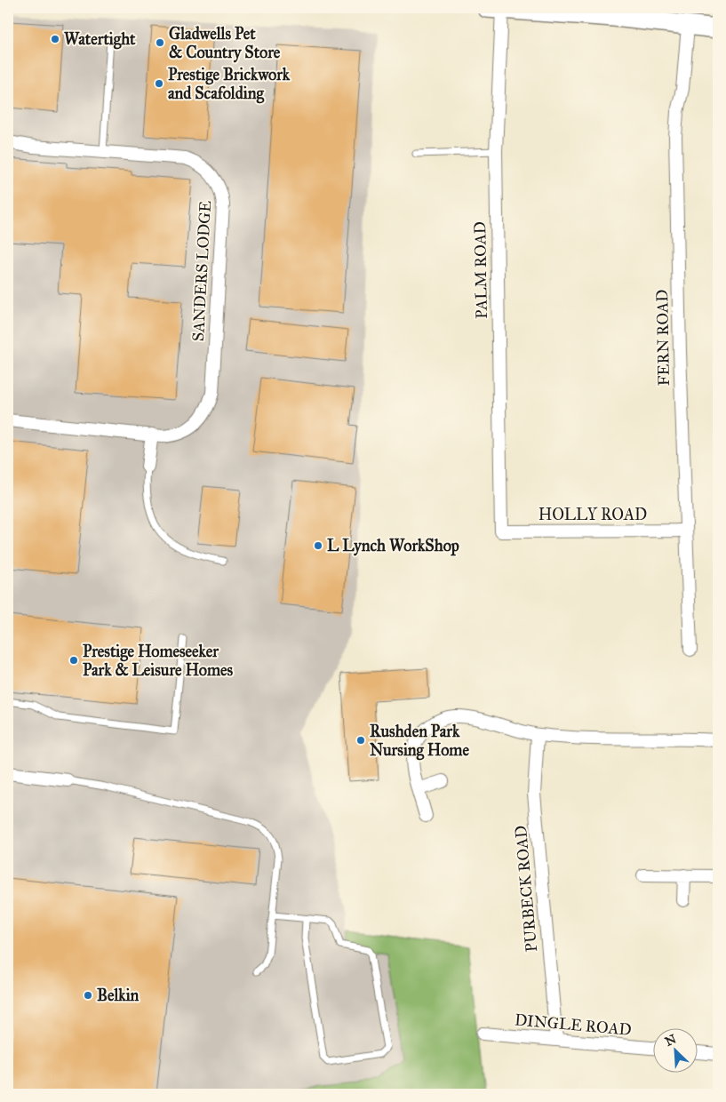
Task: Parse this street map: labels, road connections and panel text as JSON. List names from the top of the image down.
{
  "streets": {
    "street": [
      "PALM ROAD",
      "SANDERS LODGE",
      "FERN ROAD",
      "HOLLY ROAD",
      "PURBECK ROAD",
      "DINGLE ROAD"
    ]
  },
  "crossings": [
    ["PALM ROAD", "HOLLY ROAD"],
    ["FERN ROAD", "HOLLY ROAD"],
    ["PURBECK ROAD", "DINGLE ROAD"]
  ],
  "places": [
    "Watertight",
    "Gladwells Pet & Country Store",
    "Prestige Brickwork and Scafolding",
    "L Lynch WorkShop",
    "Prestige Homeseeker Park & Leisure Homes",
    "Rushden Park Nursing Home",
    "Belkin"
  ],
  "north": "top left"
}
